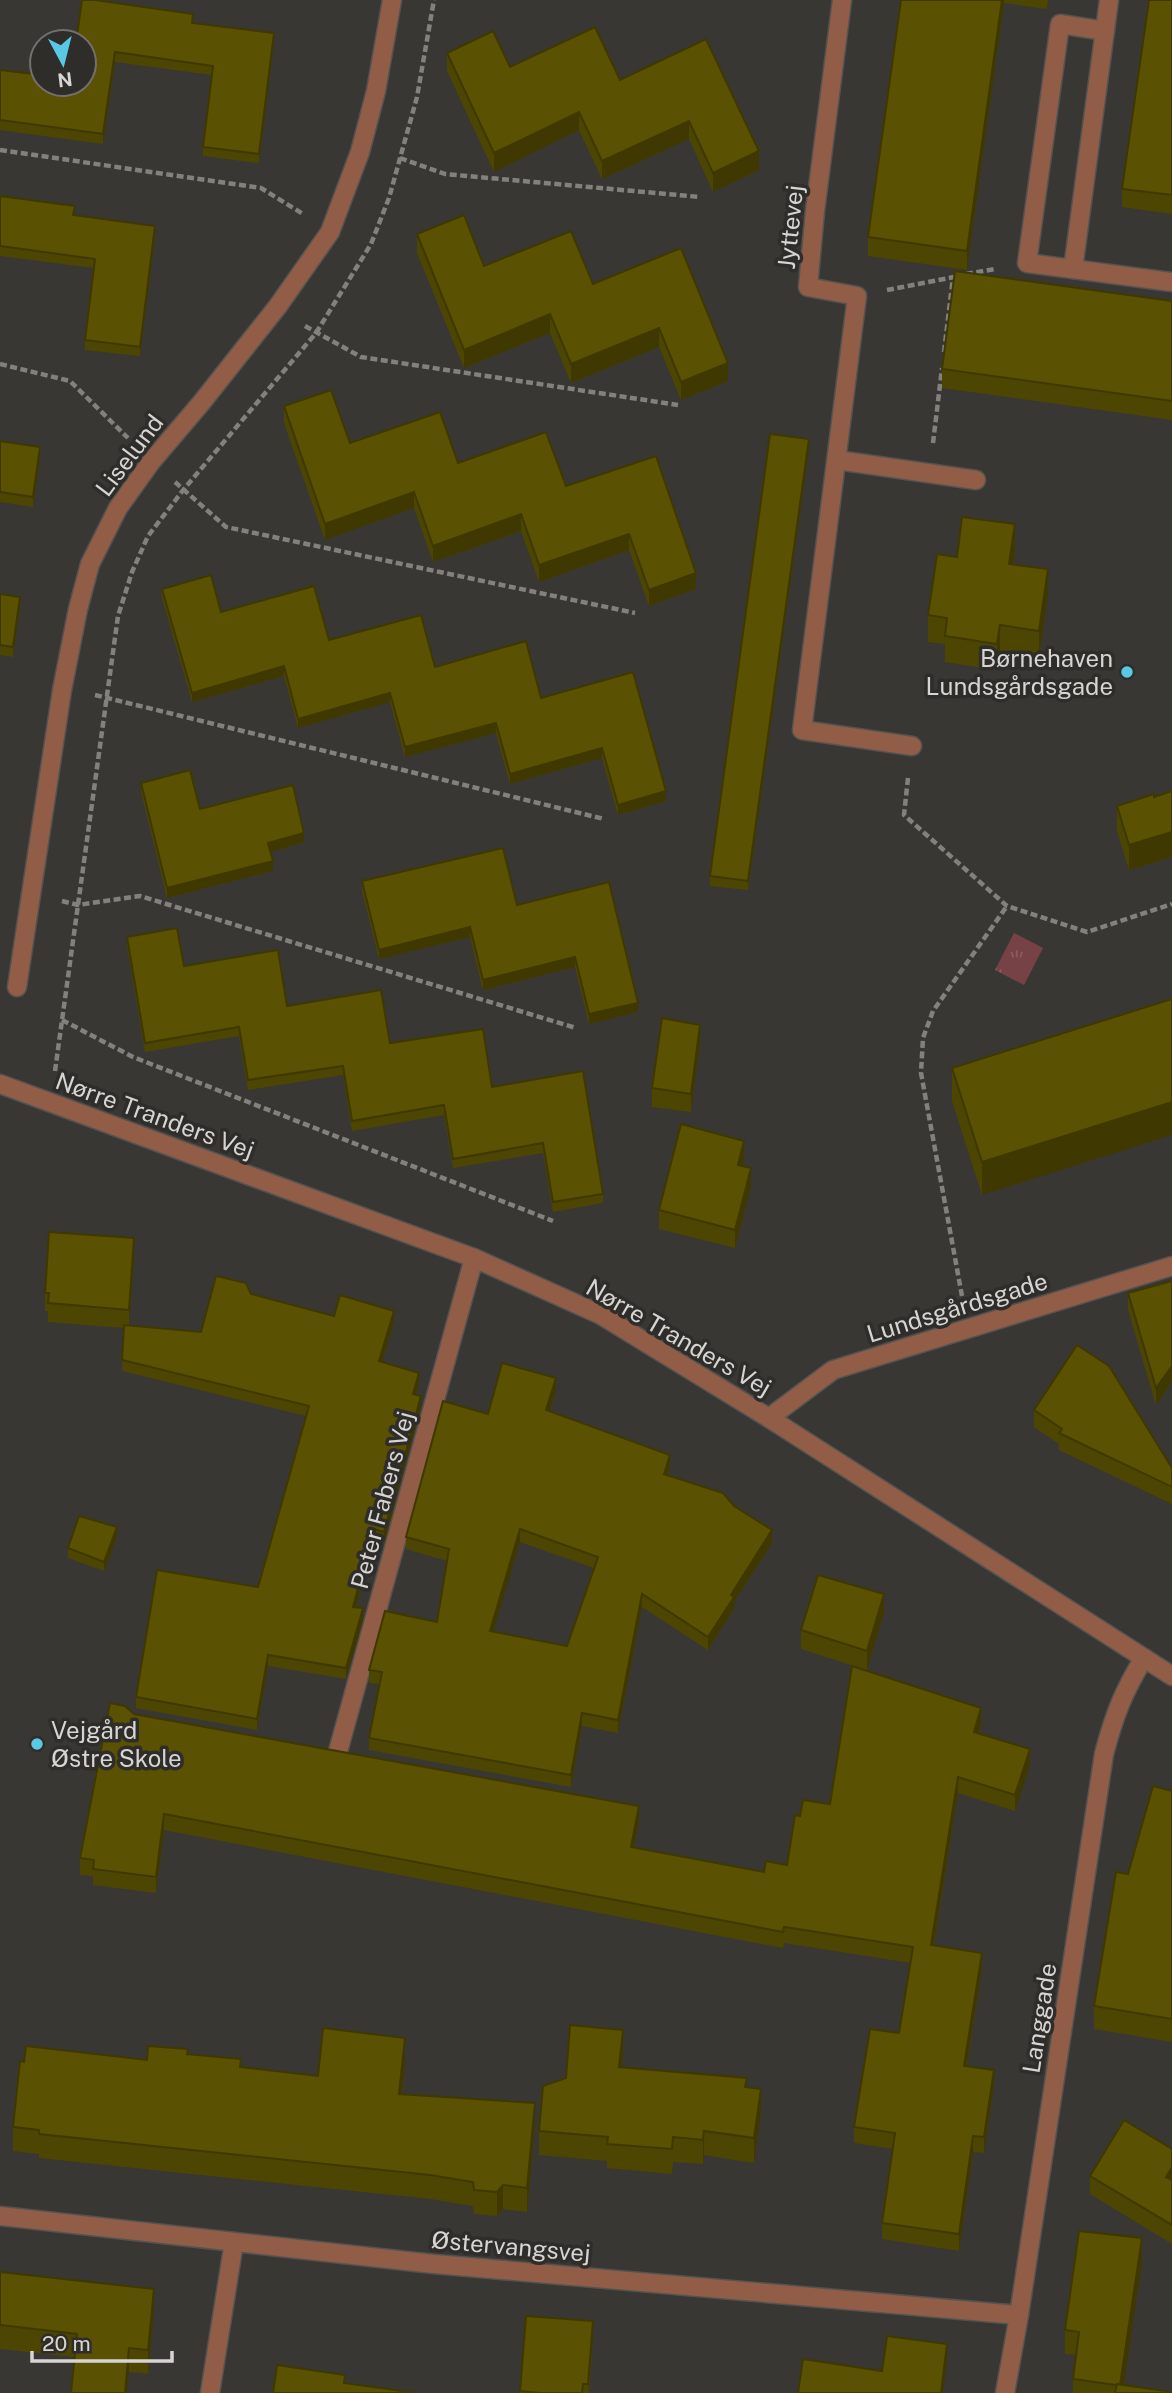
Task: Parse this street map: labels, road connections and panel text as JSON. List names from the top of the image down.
{
  "streets": {
    "street": [
      "Jyttevej",
      "Liselund",
      "Nørre Tranders Vej",
      "Lundsgårdsgade",
      "Peter Fabers Vej",
      "Langgade",
      "Østervangsvej"
    ]
  },
  "crossings": [
    ["Nørre Tranders Vej", "Lundsgårdsgade"],
    ["Nørre Tranders Vej", "Peter Fabers Vej"],
    ["Nørre Tranders Vej", "Langgade"],
    ["Langgade", "Østervangsvej"]
  ],
  "places": ["Børnehaven Lundsgårdsgade", "Vejgård Østre Skole"],
  "scale_bar": "20 m",
  "north": "bottom"
}
